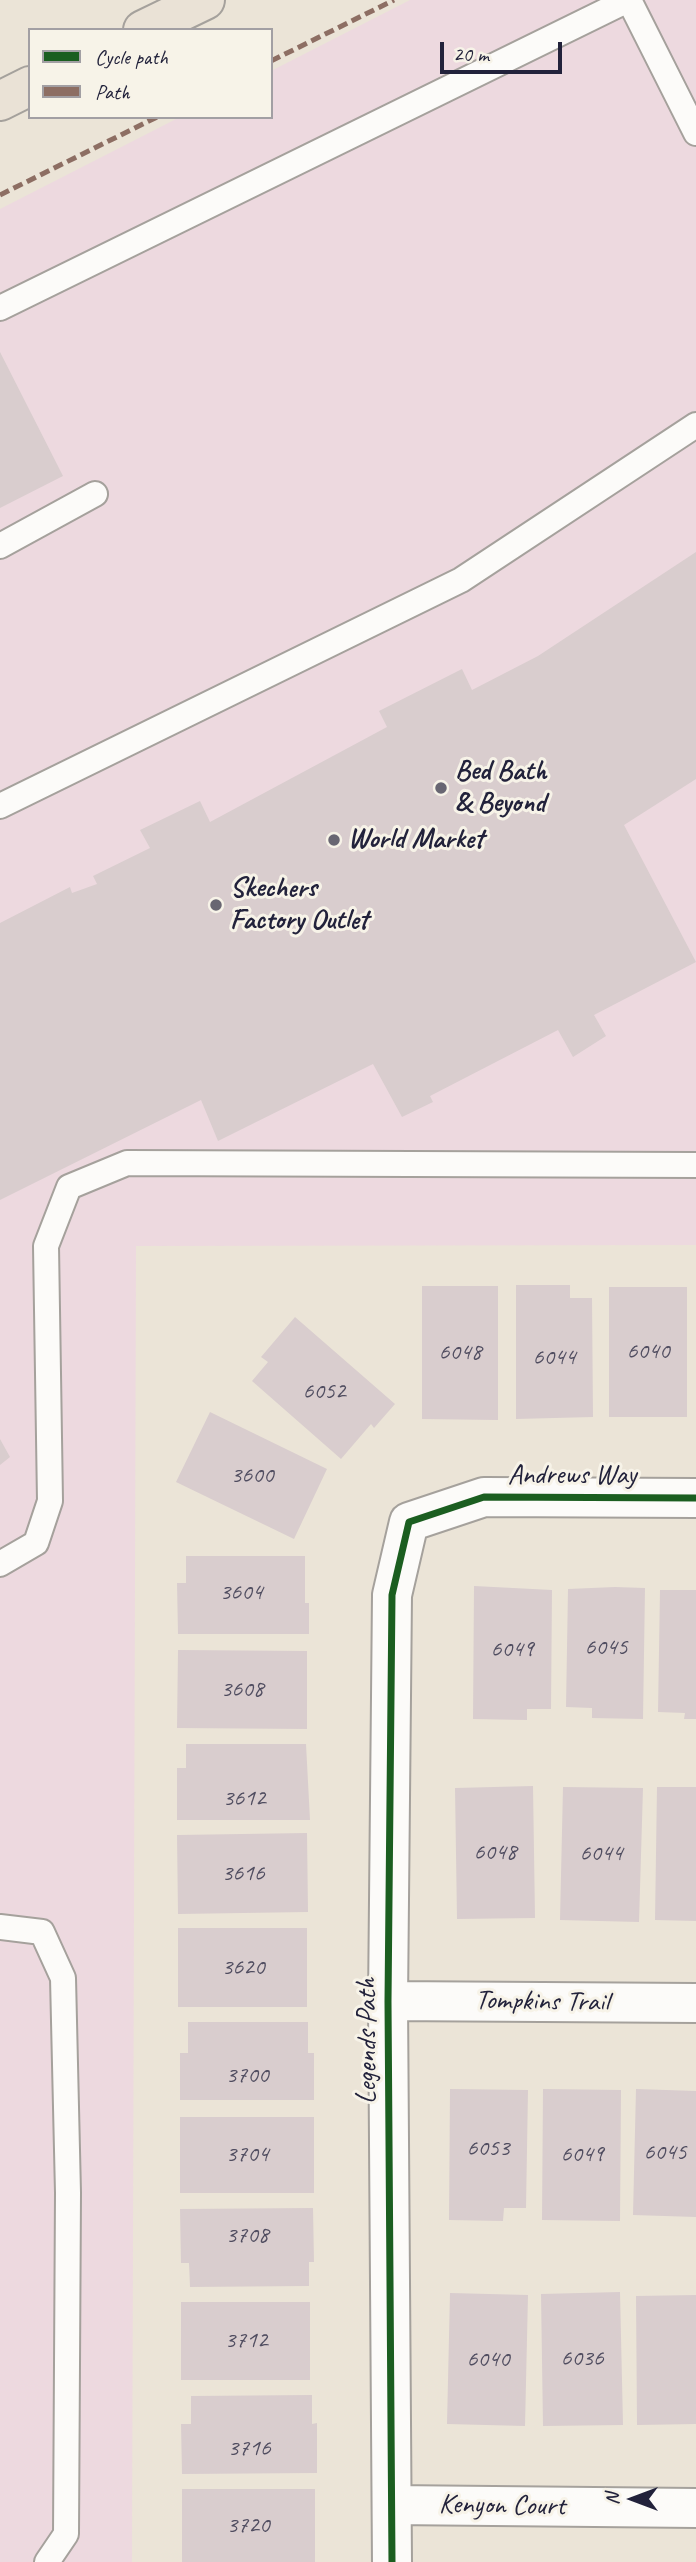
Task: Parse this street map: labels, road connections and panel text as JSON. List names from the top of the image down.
{
  "streets": {
    "street": [
      "Andrews Way",
      "Tompkins Trail",
      "Legends Path",
      "Kenyon Court"
    ]
  },
  "crossings": [
    ["Andrews Way", "Legends Path"],
    ["Tompkins Trail", "Legends Path"],
    ["Legends Path", "Kenyon Court"]
  ],
  "places": ["Bed Bath & Beyond", "World Market", "Skechers Factory Outlet"],
  "house_numbers": [
    "6040",
    "6048",
    "6044",
    "6052",
    "3600",
    "3604",
    "6045",
    "6049",
    "3608",
    "3612",
    "6048",
    "6044",
    "3616",
    "3620",
    "3700",
    "6053",
    "6045",
    "3704",
    "6049",
    "3708",
    "3712",
    "6036",
    "6040",
    "3716",
    "3720"
  ],
  "legend": ["Cycle path", "Path"],
  "scale_bar": "20 m",
  "north": "left"
}
